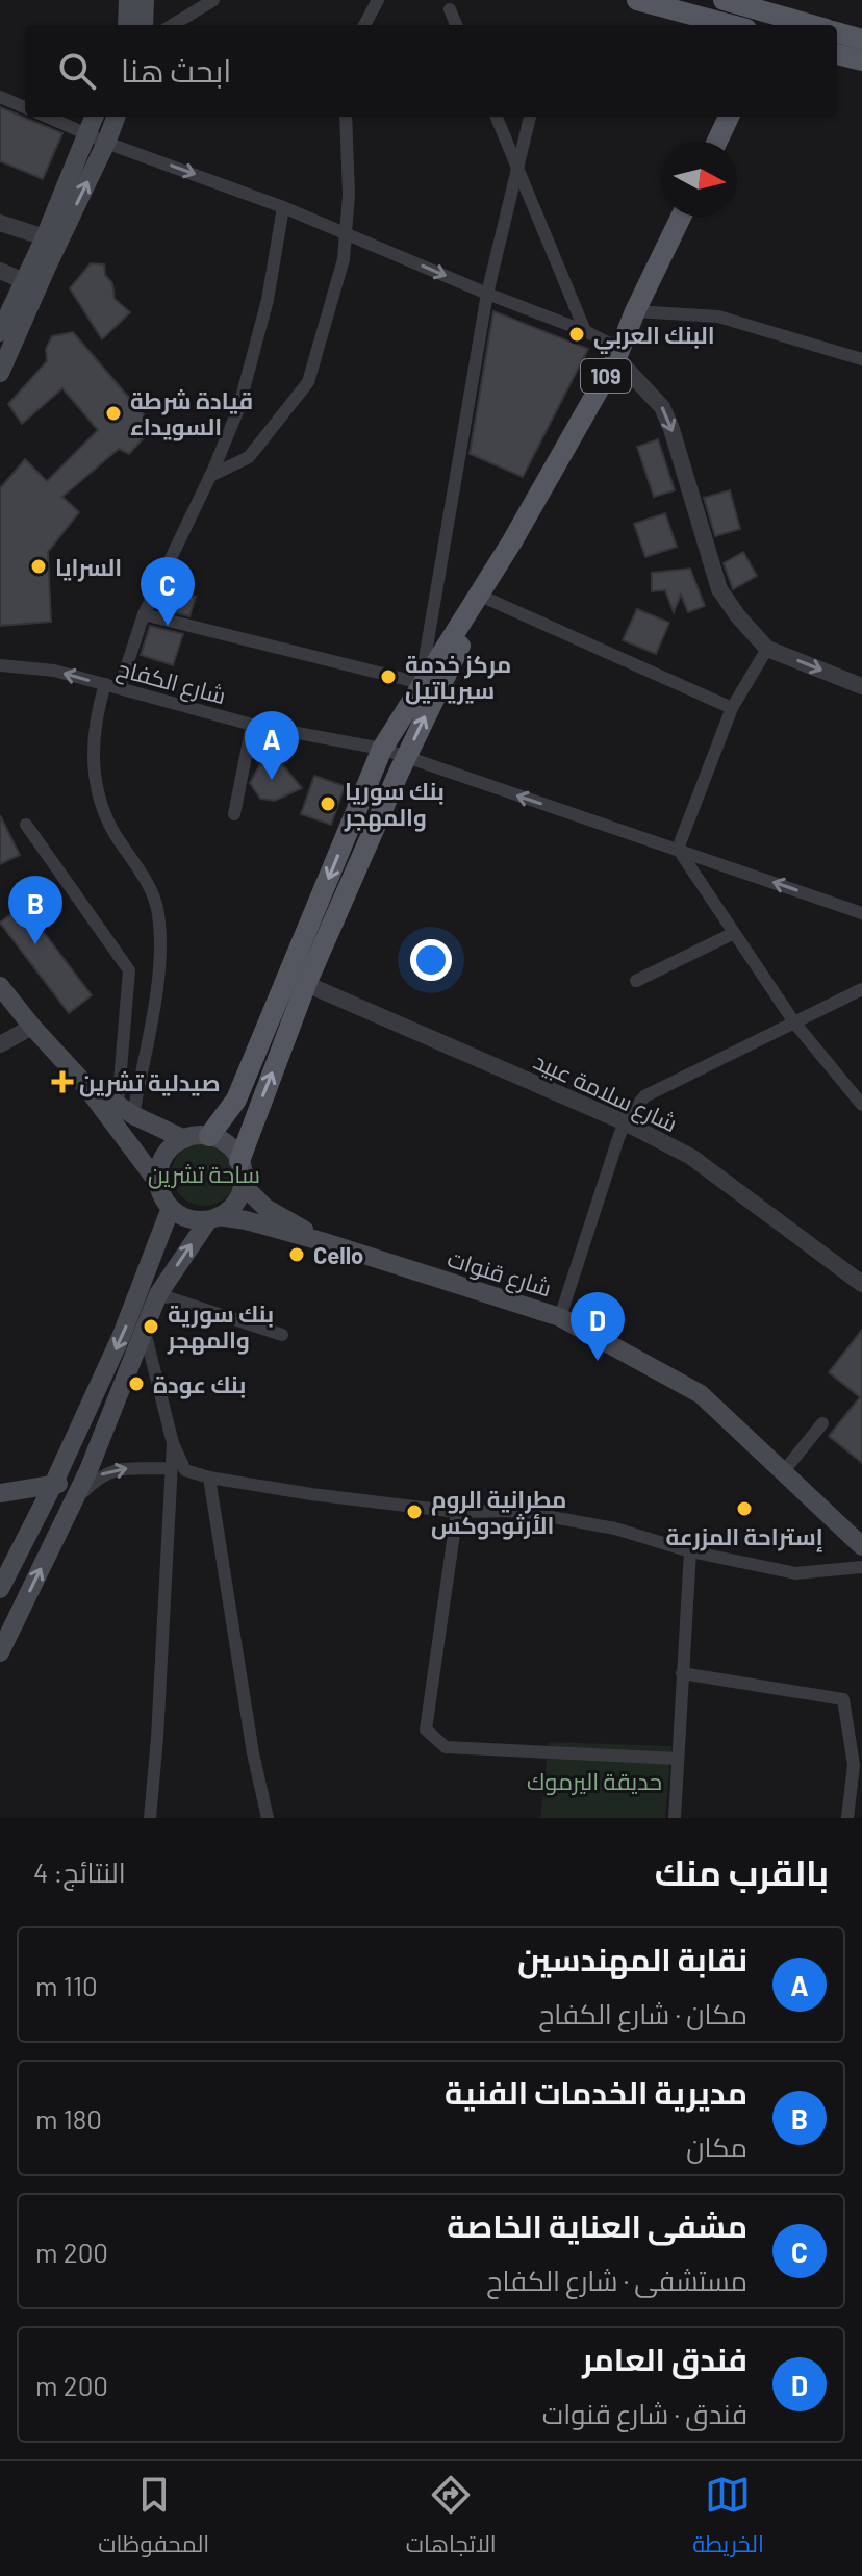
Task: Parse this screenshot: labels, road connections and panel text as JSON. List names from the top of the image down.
{
  "streets": {
    "main road": ["109", "شارع قنوات"],
    "street": ["شارع الكفاح", "شارع سلامة عبيد"]
  },
  "crossings": [
    ["109", "شارع الكفاح"],
    ["109", "شارع سلامة عبيد"],
    ["109", "شارع قنوات"]
  ],
  "one_way": ["شارع الكفاح"],
  "parks": ["ساحة تشرين", "حديقة اليرموك"],
  "places": {
    "other": [
      "البنك العربي",
      "قيادة شرطة السويداء",
      "السرايا",
      "مركز خدمة سيرياتيل",
      "بنك سوريا والمهجر",
      "Cello",
      "بنك سورية والمهجر",
      "بنك عودة",
      "إستراحة المزرعة",
      "مطرانية الروم الأرثودوكس"
    ],
    "health": ["صيدلية تشرين"]
  },
  "north": "right",
  "page": {
    "search": "ابحث هنا",
    "pins": [
      "C",
      "A",
      "B",
      "D"
    ],
    "heading": ["بالقرب منك", "النتائج: 4"],
    "list": [
      {
        "mark": "A",
        "name": "نقابة المهندسين",
        "note": "مكان · شارع الكفاح",
        "value": "110 m"
      },
      {
        "mark": "B",
        "name": "مديرية الخدمات الفنية",
        "note": "مكان",
        "value": "180 m"
      },
      {
        "mark": "C",
        "name": "مشفى العناية الخاصة",
        "note": "مستشفى · شارع الكفاح",
        "value": "200 m"
      },
      {
        "mark": "D",
        "name": "فندق العامر",
        "note": "فندق · شارع قنوات",
        "value": "200 m"
      }
    ],
    "nav": ["الخريطة", "الاتجاهات", "المحفوظات"]
  }
}
